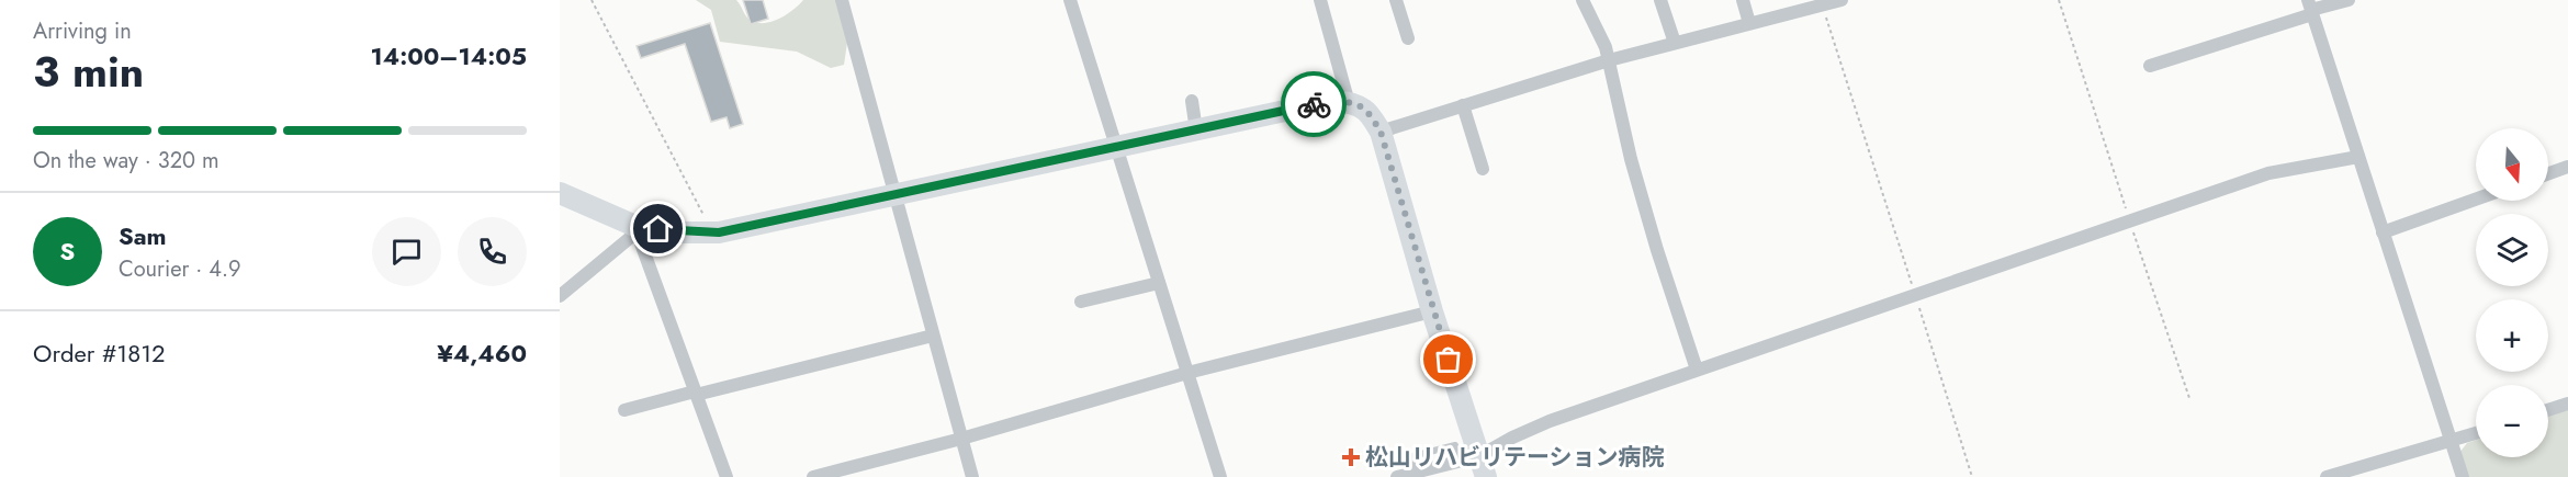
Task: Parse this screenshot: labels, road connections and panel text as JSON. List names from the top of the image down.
{
  "places": {
    "health": ["松山リハビリテーション病院"]
  },
  "north": "bottom",
  "page": {
    "heading": ["3 min", "Arriving in", "14:00–14:05"],
    "panel": [
      "Sam",
      "Courier · 4.9",
      "Order #1812",
      "¥4,460"
    ],
    "bar": "On the way · 320 m",
    "map_buttons": ["+", "−"],
    "round": "S"
  }
}
